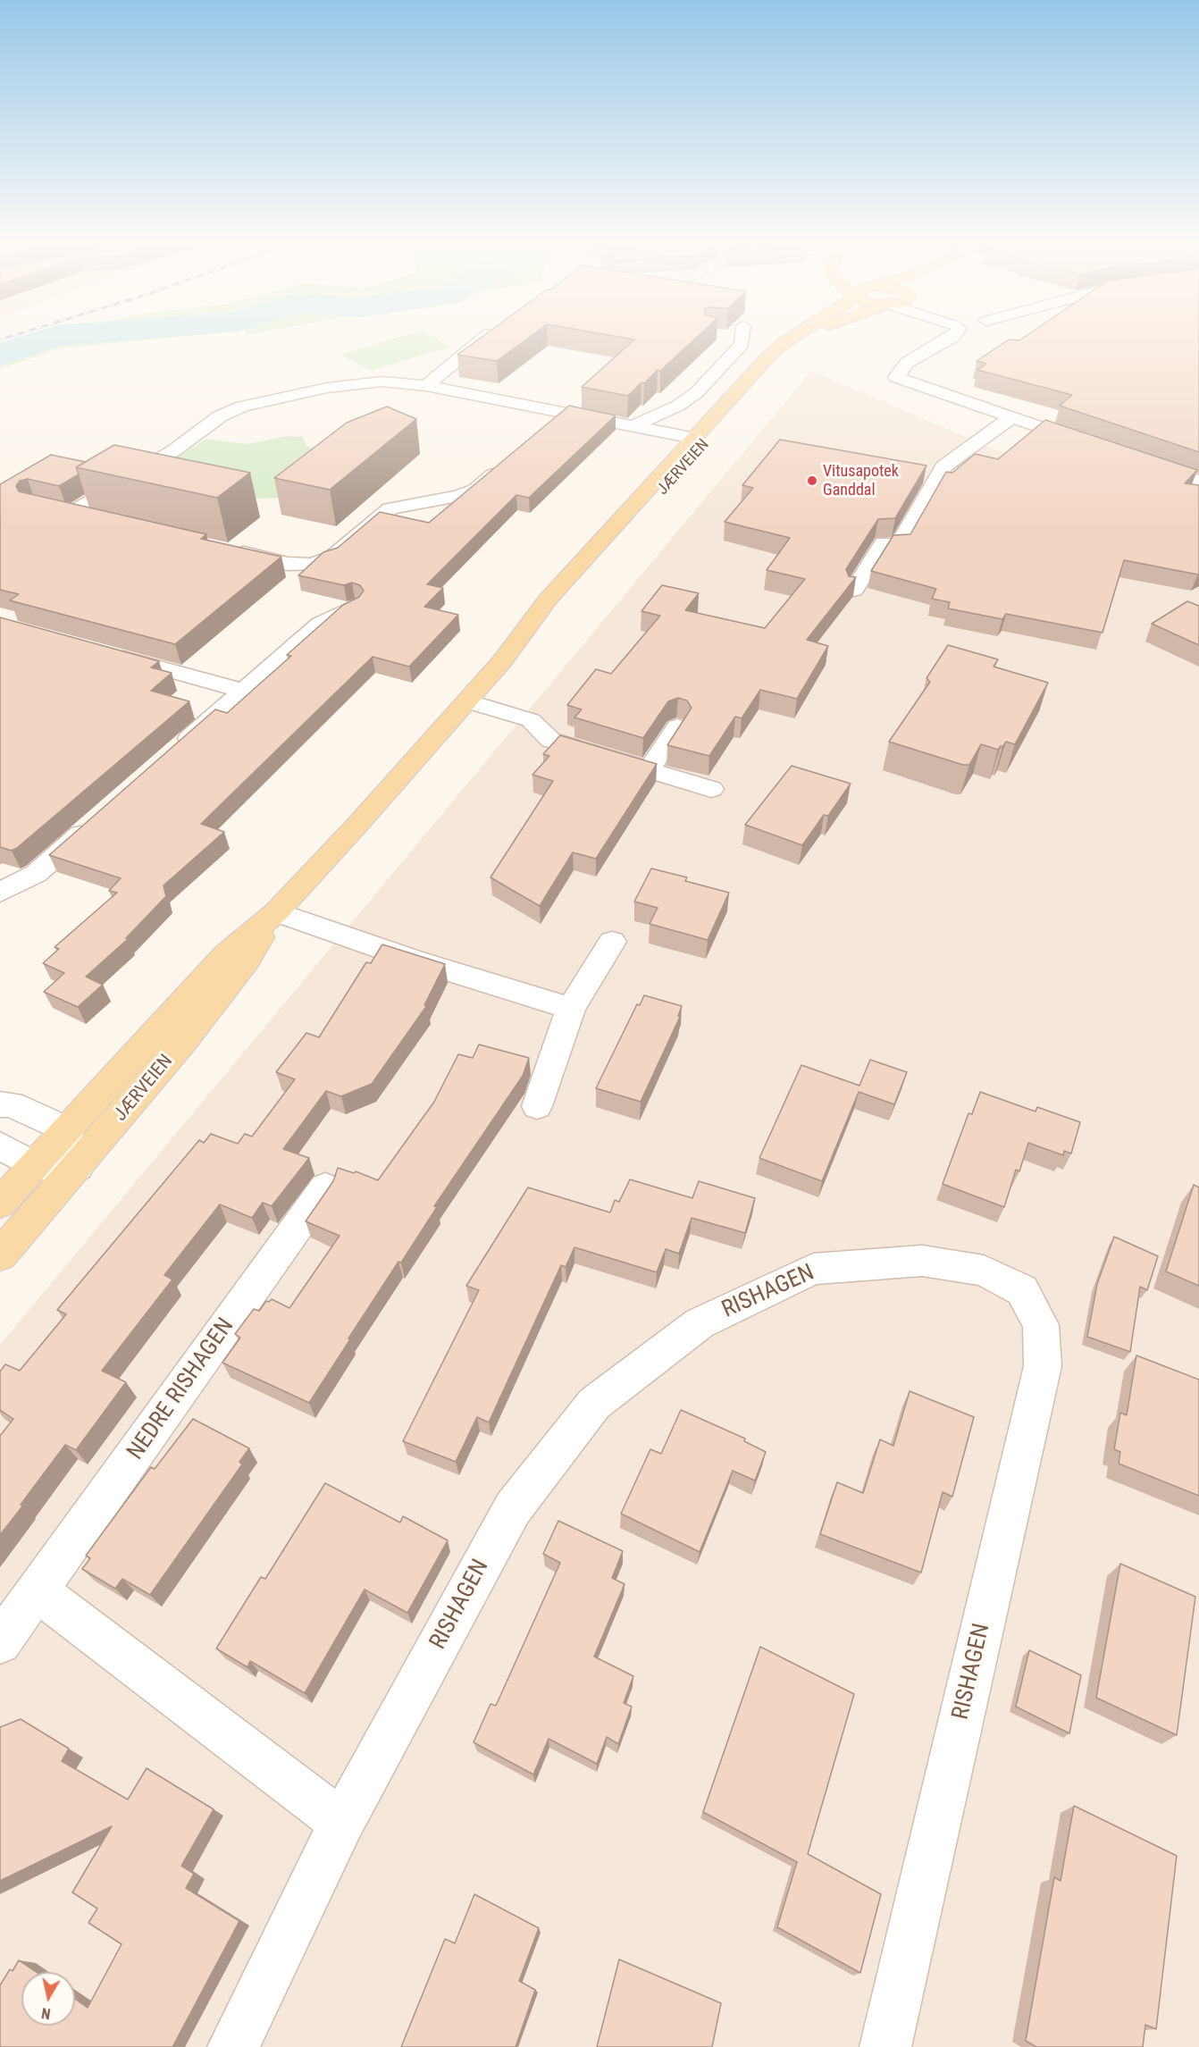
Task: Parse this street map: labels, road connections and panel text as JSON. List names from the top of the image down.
{
  "streets": {
    "main road": ["JÆRVEIEN"],
    "street": ["RISHAGEN", "NEDRE RISHAGEN"]
  },
  "places": ["Vitusapotek Ganddal"],
  "north": "bottom"
}
